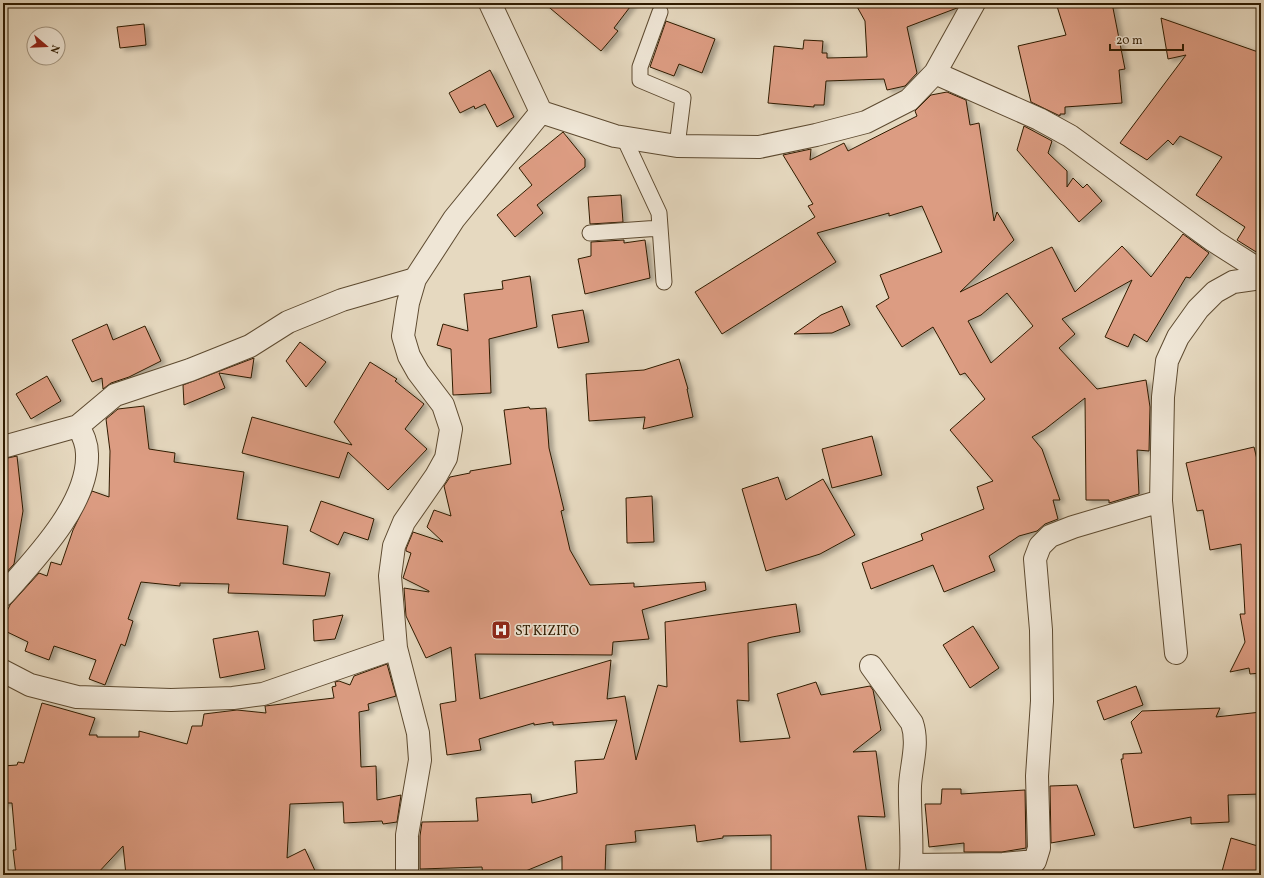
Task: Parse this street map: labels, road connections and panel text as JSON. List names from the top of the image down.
{
  "places": {
    "hospital": ["ST KIZITO"]
  },
  "scale_bar": "20 m",
  "north": "right"
}
